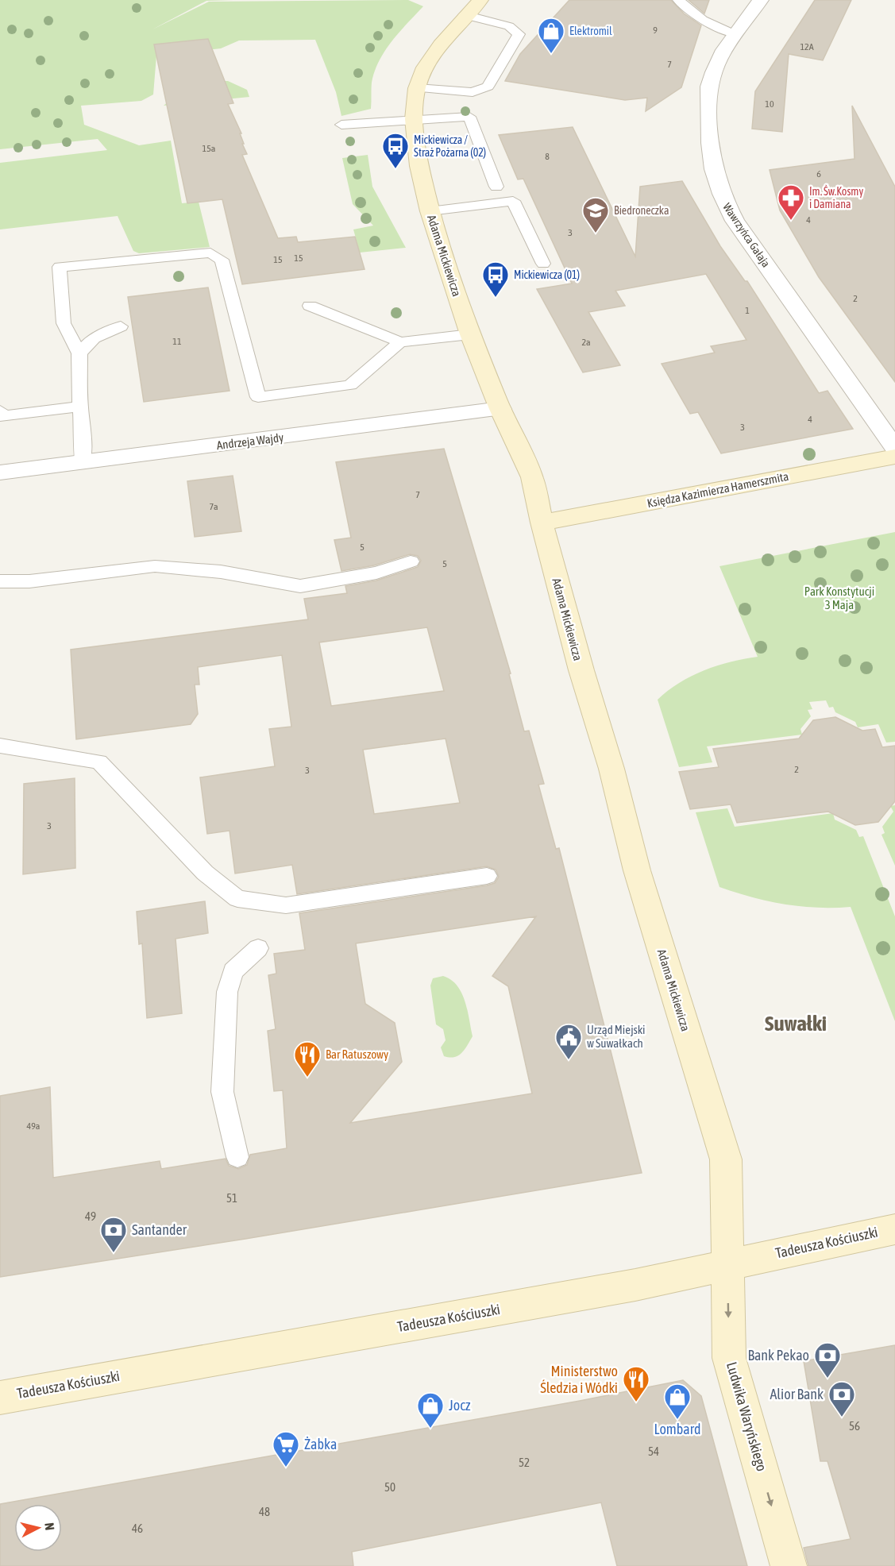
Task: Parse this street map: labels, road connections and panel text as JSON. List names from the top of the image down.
{
  "streets": {
    "street": [
      "Wawrzyńca Gałaja",
      "Adama Mickiewicza",
      "Andrzeja Wajdy",
      "Księdza Kazimierza Hamerszmita",
      "Tadeusza Kościuszki",
      "Ludwika Waryńskiego"
    ]
  },
  "crossings": [
    ["Adama Mickiewicza", "Andrzeja Wajdy"],
    ["Adama Mickiewicza", "Księdza Kazimierza Hamerszmita"],
    ["Adama Mickiewicza", "Tadeusza Kościuszki"],
    ["Adama Mickiewicza", "Ludwika Waryńskiego"],
    ["Tadeusza Kościuszki", "Ludwika Waryńskiego"]
  ],
  "one_way": ["Ludwika Waryńskiego"],
  "districts": ["Suwałki"],
  "parks": ["Park Konstytucji 3 Maja"],
  "places": {
    "shop": ["Elektromil", "Lombard", "Jocz"],
    "bus stop": ["Mickiewicza / Straż Pożarna (02)", "Mickiewicza (01)"],
    "pharmacy": ["Im. Św.Kosmy i Damiana"],
    "school or university": ["Biedroneczka"],
    "public building": ["Urząd Miejski w Suwałkach"],
    "restaurant": ["Bar Ratuszowy", "Ministerstwo Śledzia i Wódki"],
    "bank": ["Santander", "Bank Pekao", "Alior Bank"],
    "supermarket": ["Żabka"]
  },
  "house_numbers": [
    "9",
    "12A",
    "7",
    "10",
    "15a",
    "8",
    "6",
    "4",
    "3",
    "15",
    "15",
    "2",
    "1",
    "11",
    "2a",
    "4",
    "3",
    "7",
    "7a",
    "5",
    "5",
    "2",
    "3",
    "3",
    "49a",
    "51",
    "49",
    "56",
    "54",
    "52",
    "50",
    "48",
    "46"
  ],
  "north": "right"
}
